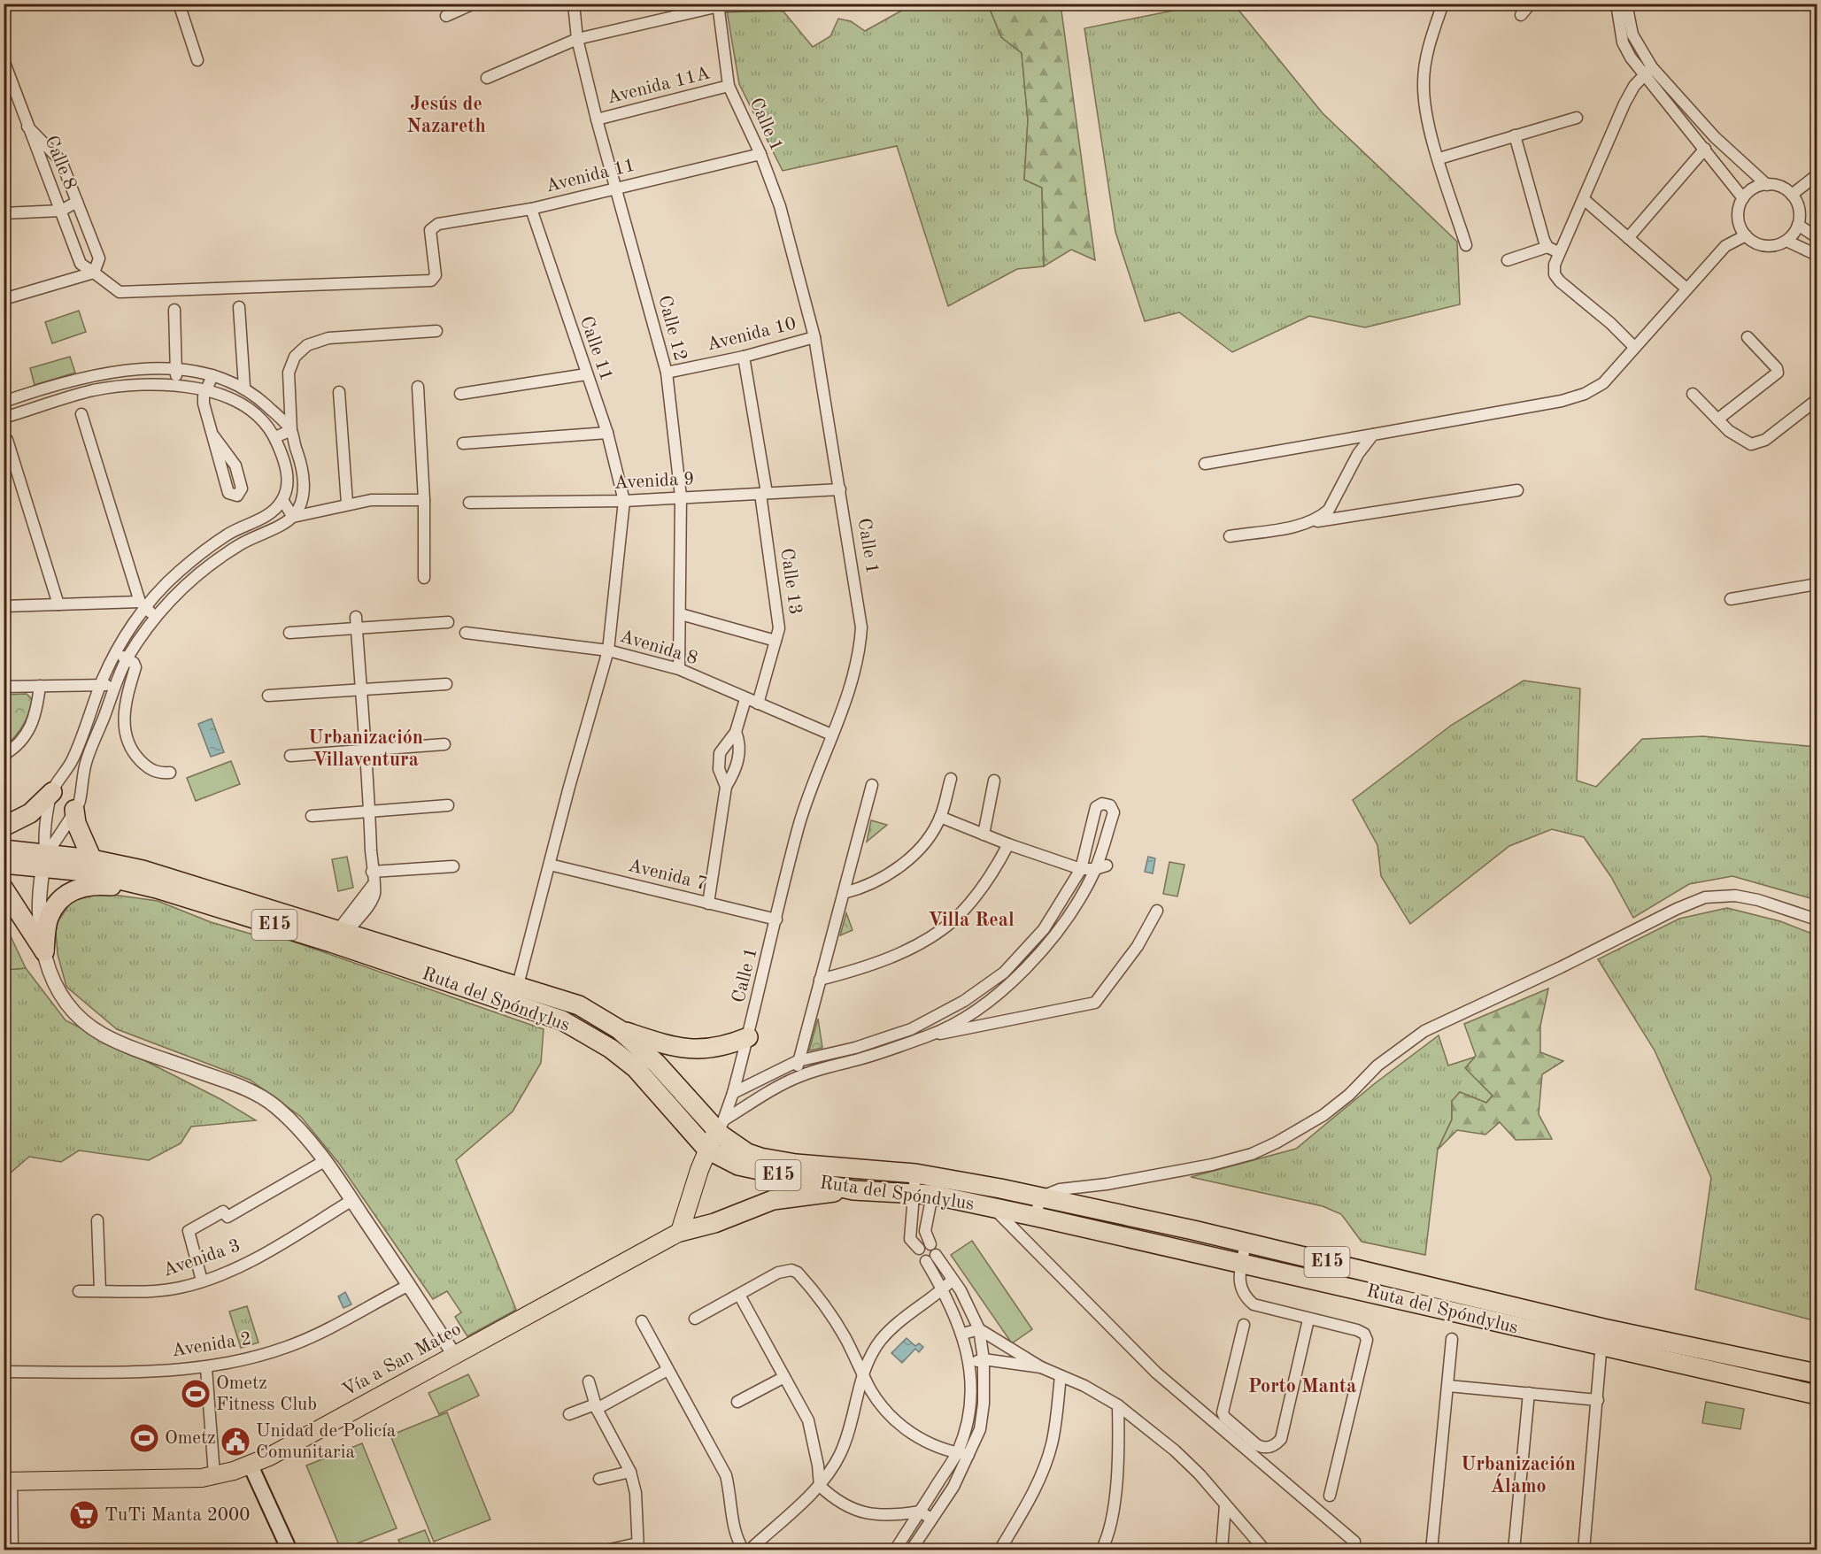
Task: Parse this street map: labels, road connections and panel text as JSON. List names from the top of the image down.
{
  "streets": {
    "highway": ["E15", "Ruta del Spóndylus"],
    "main road": ["Vía a San Mateo"],
    "street": [
      "Avenida 11A",
      "Calle 1",
      "Calle 8",
      "Avenida 11",
      "Calle 12",
      "Avenida 10",
      "Calle 11",
      "Avenida 9",
      "Calle 13",
      "Avenida 8",
      "Avenida 7",
      "Avenida 3",
      "Avenida 2"
    ]
  },
  "crossings": [
    ["Avenida 11A", "Calle 1"],
    ["Avenida 11A", "Calle 12"],
    ["Calle 1", "Avenida 11"],
    ["Calle 1", "Avenida 10"],
    ["Calle 1", "Avenida 9"],
    ["Calle 1", "Avenida 8"],
    ["Calle 1", "Avenida 7"],
    ["Calle 1", "Ruta del Spóndylus"],
    ["Calle 8", "Avenida 11"],
    ["Avenida 11", "Calle 12"],
    ["Avenida 11", "Calle 11"],
    ["Calle 12", "Avenida 10"],
    ["Calle 12", "Avenida 9"],
    ["Calle 12", "Avenida 8"],
    ["Avenida 10", "Calle 13"],
    ["Calle 11", "Avenida 9"],
    ["Calle 11", "Avenida 8"],
    ["Calle 11", "Avenida 7"],
    ["Calle 11", "Ruta del Spóndylus"],
    ["Avenida 9", "Calle 13"],
    ["Calle 13", "Avenida 8"]
  ],
  "districts": [
    "Jesús de Nazareth",
    "Urbanización Villaventura",
    "Villa Real",
    "Porto Manta",
    "Urbanización Álamo"
  ],
  "places": {
    "sports": ["Ometz Fitness Club", "Ometz"],
    "public building": ["Unidad de Policía Comunitaria"],
    "supermarket": ["TuTi Manta 2000"]
  }
}
